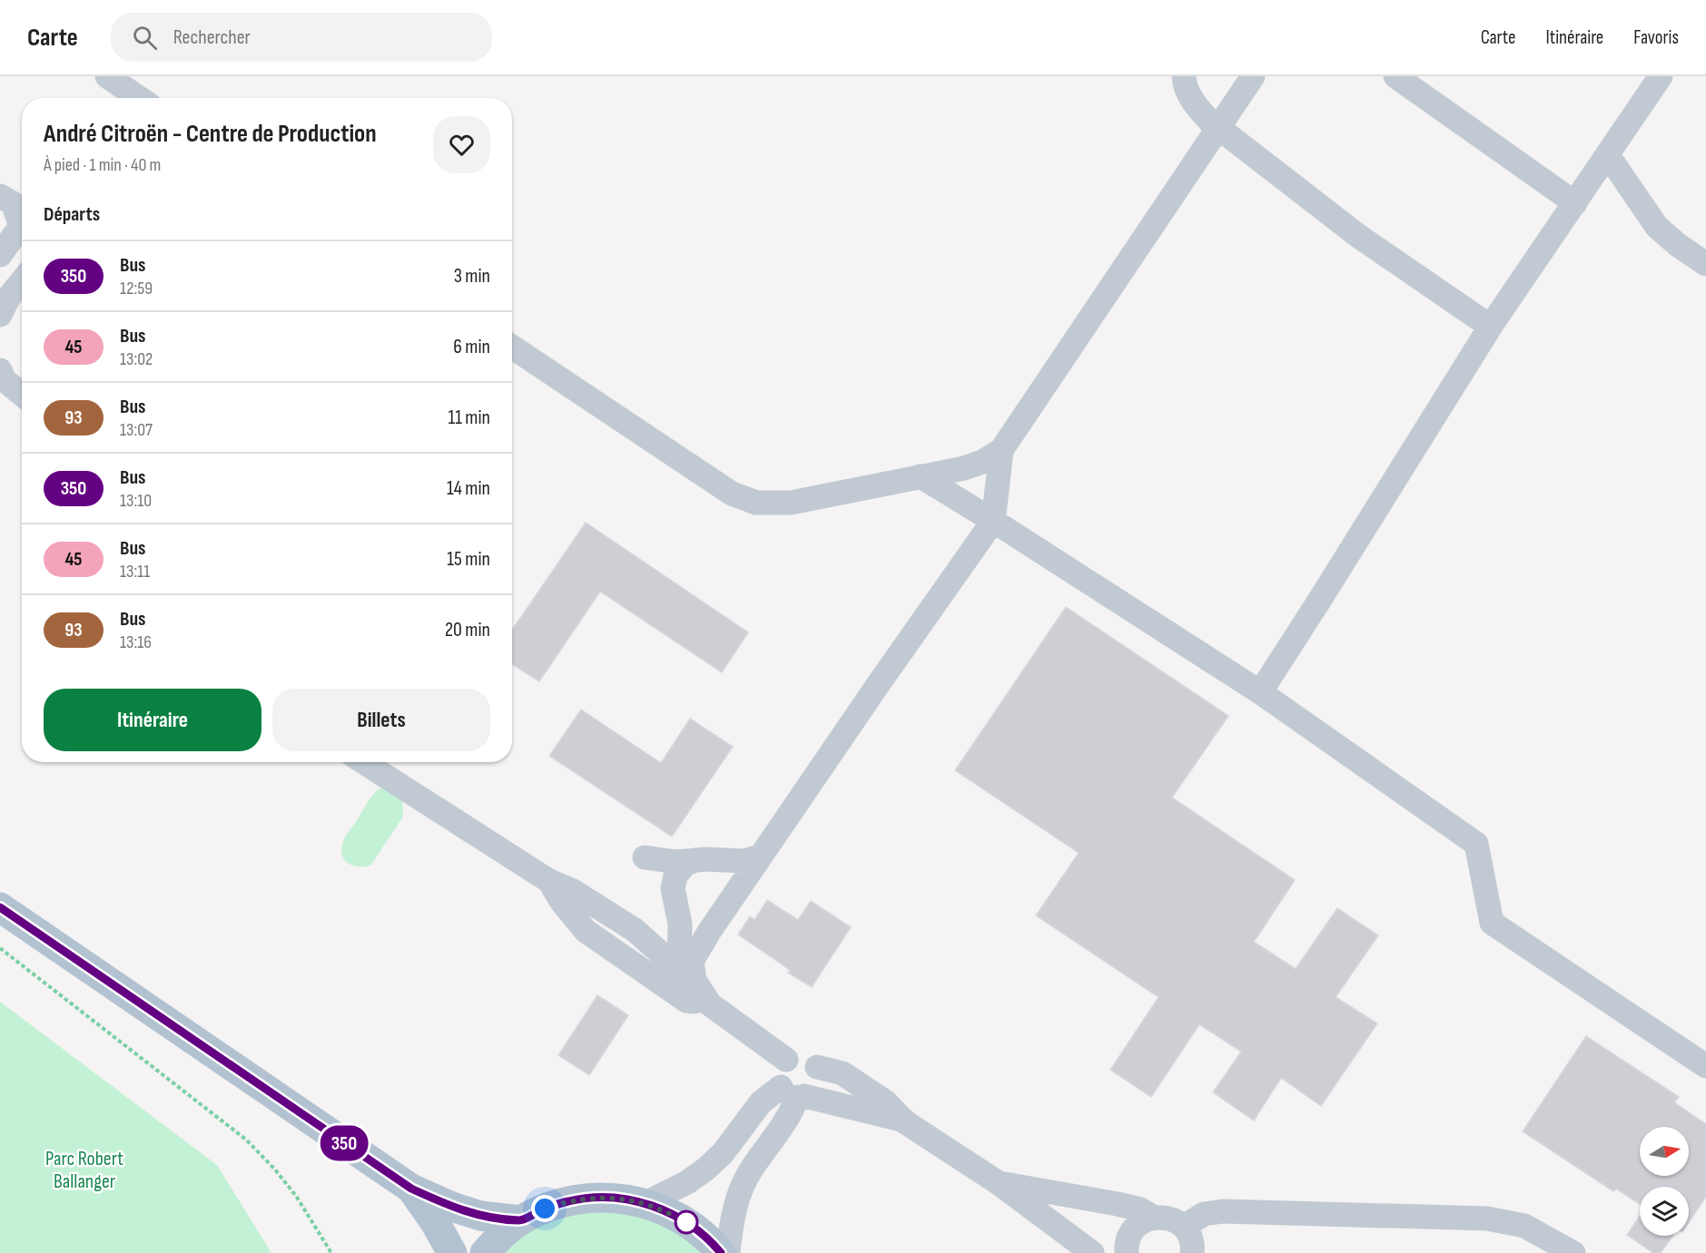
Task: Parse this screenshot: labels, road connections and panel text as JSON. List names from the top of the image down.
{
  "parks": ["Parc Robert Ballanger"],
  "lines": ["bus line 350"],
  "north": "right",
  "page": {
    "header": "Carte",
    "search": "Rechercher",
    "nav": ["Carte", "Itinéraire", "Favoris"],
    "on_map": "350",
    "heading": [
      ["André Citroën - Centre de Production", "À pied · 1 min · 40 m"],
      "Départs"
    ],
    "list": [
      {
        "mark": "350",
        "name": "Bus",
        "note": "12:59",
        "value": "3 min"
      },
      {
        "mark": "45",
        "name": "Bus",
        "note": "13:02",
        "value": "6 min"
      },
      {
        "mark": "93",
        "name": "Bus",
        "note": "13:07",
        "value": "11 min"
      },
      {
        "mark": "350",
        "name": "Bus",
        "note": "13:10",
        "value": "14 min"
      },
      {
        "mark": "45",
        "name": "Bus",
        "note": "13:11",
        "value": "15 min"
      },
      {
        "mark": "93",
        "name": "Bus",
        "note": "13:16",
        "value": "20 min"
      }
    ],
    "buttons": ["Itinéraire", "Billets"]
  }
}
